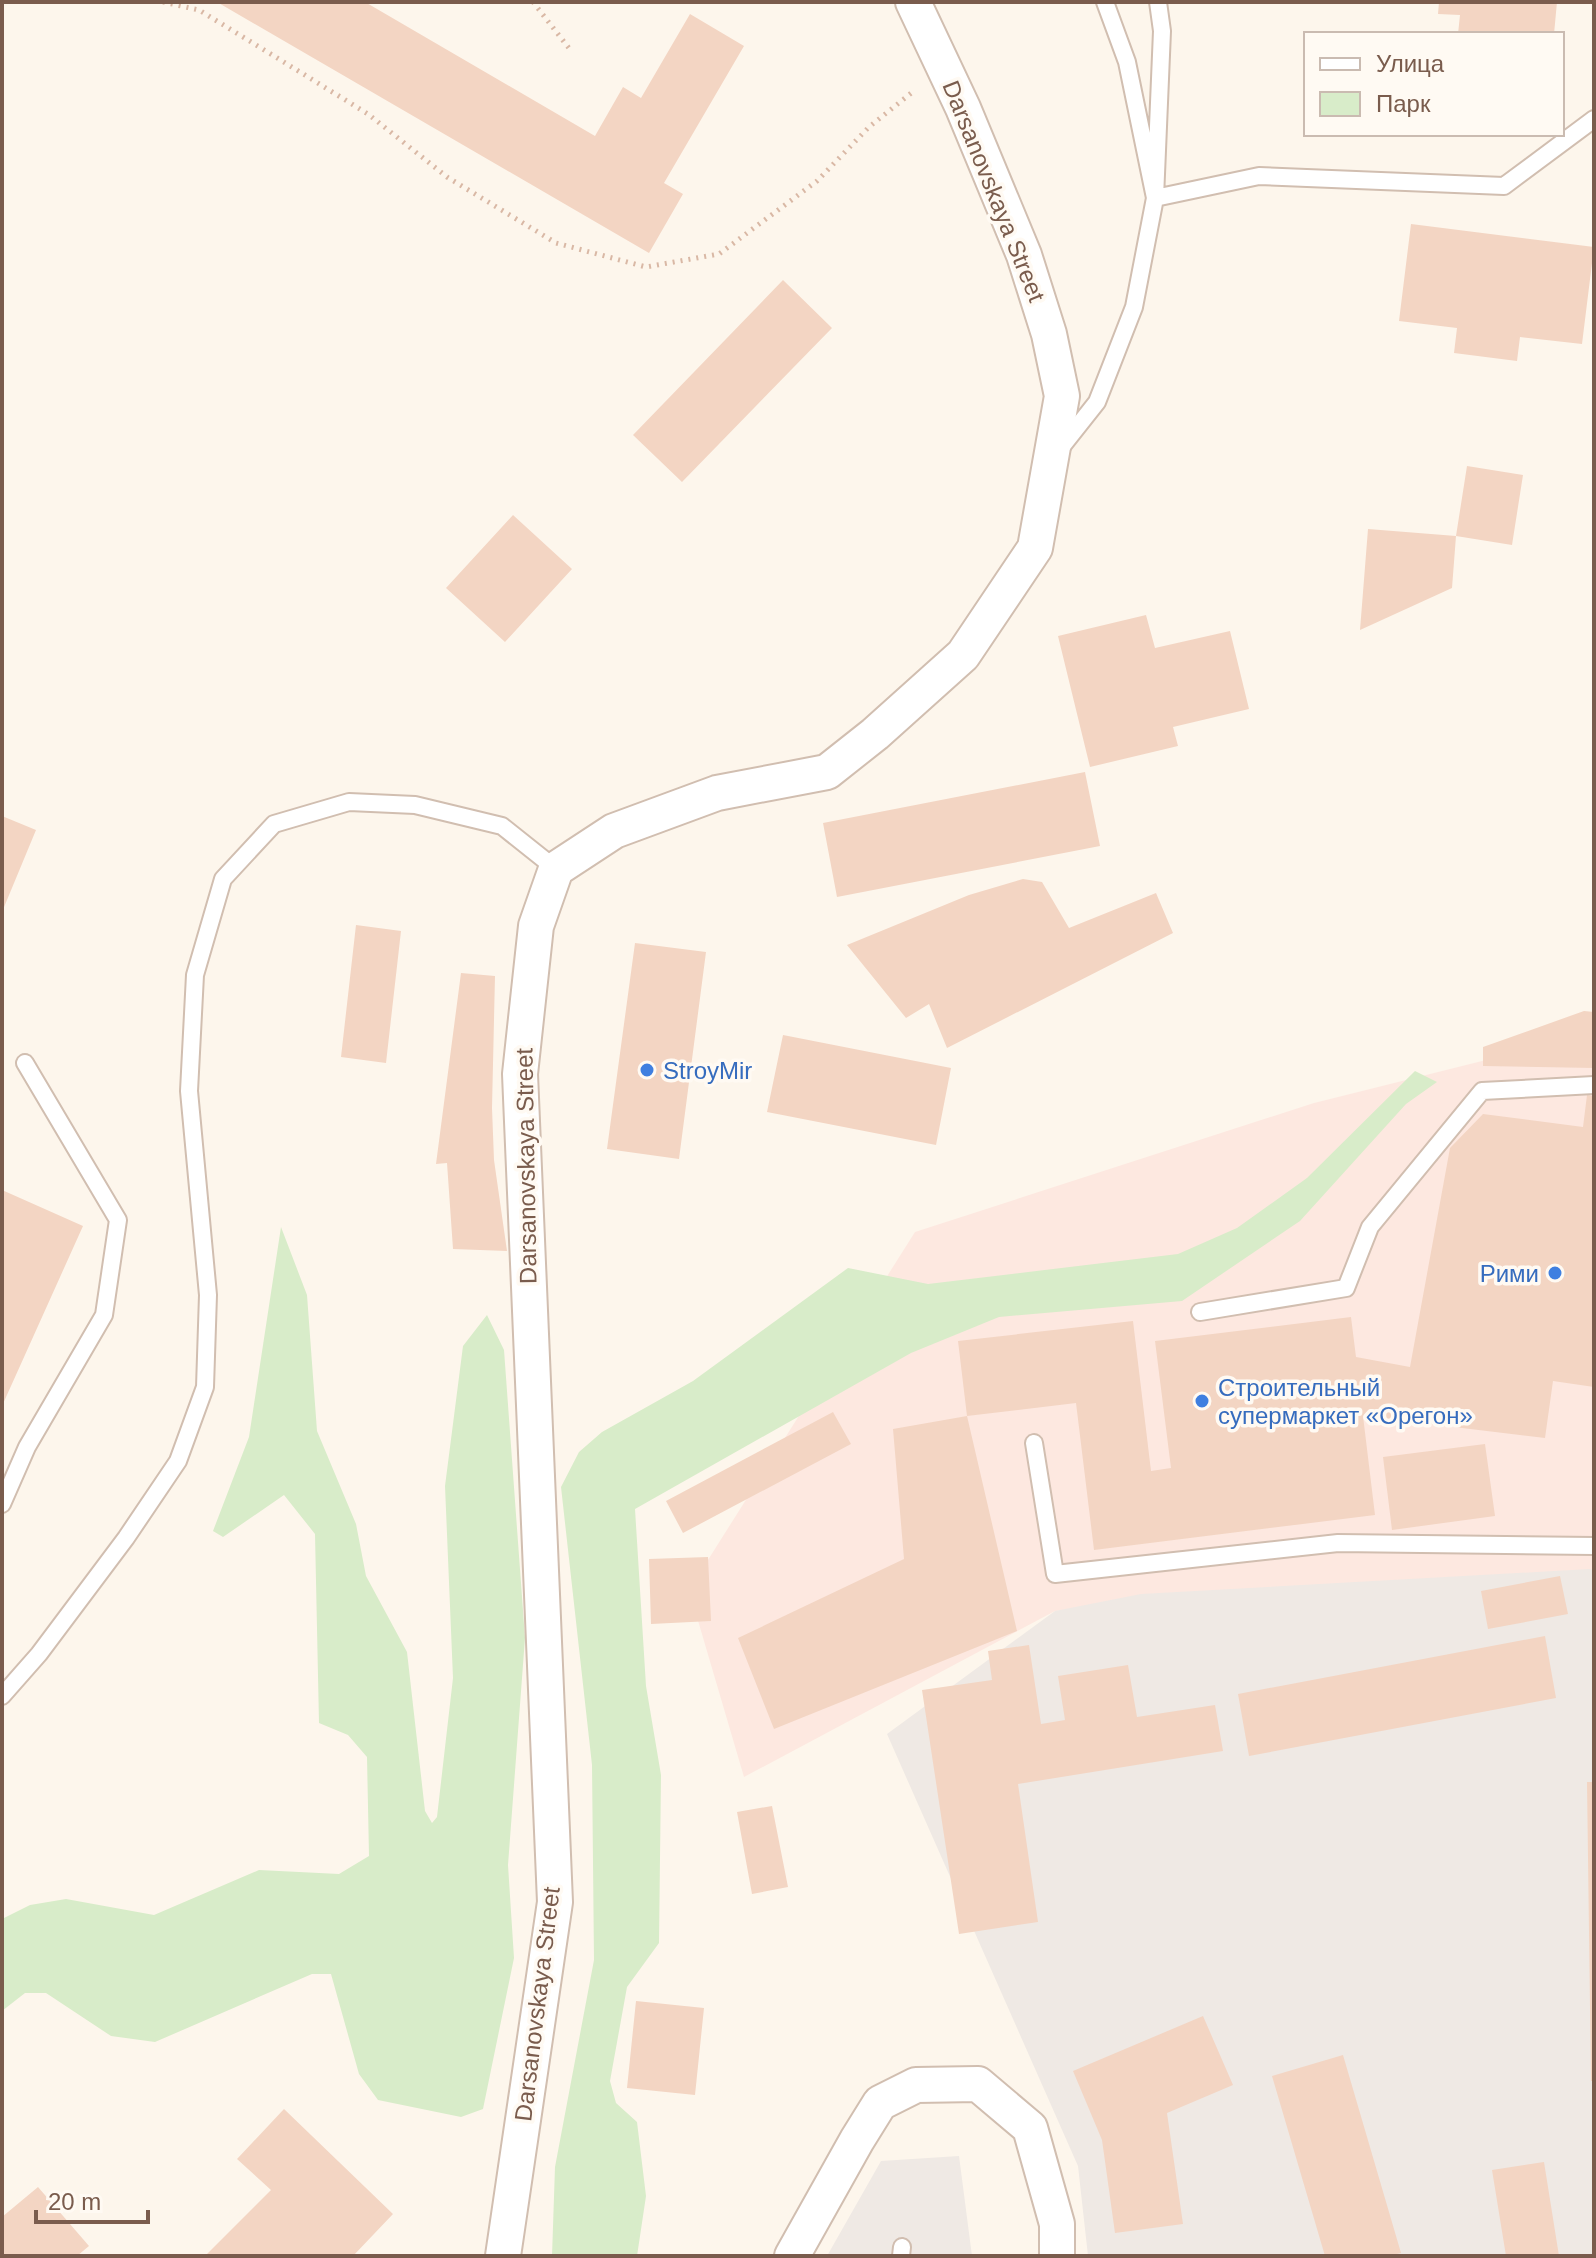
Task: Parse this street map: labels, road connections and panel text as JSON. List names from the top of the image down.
{
  "streets": {
    "street": ["Darsanovskaya Street"]
  },
  "places": ["StroyMir", "Рими", "Строительный супермаркет «Орегон»"],
  "legend": ["Улица", "Парк"],
  "scale_bar": "20 m"
}
